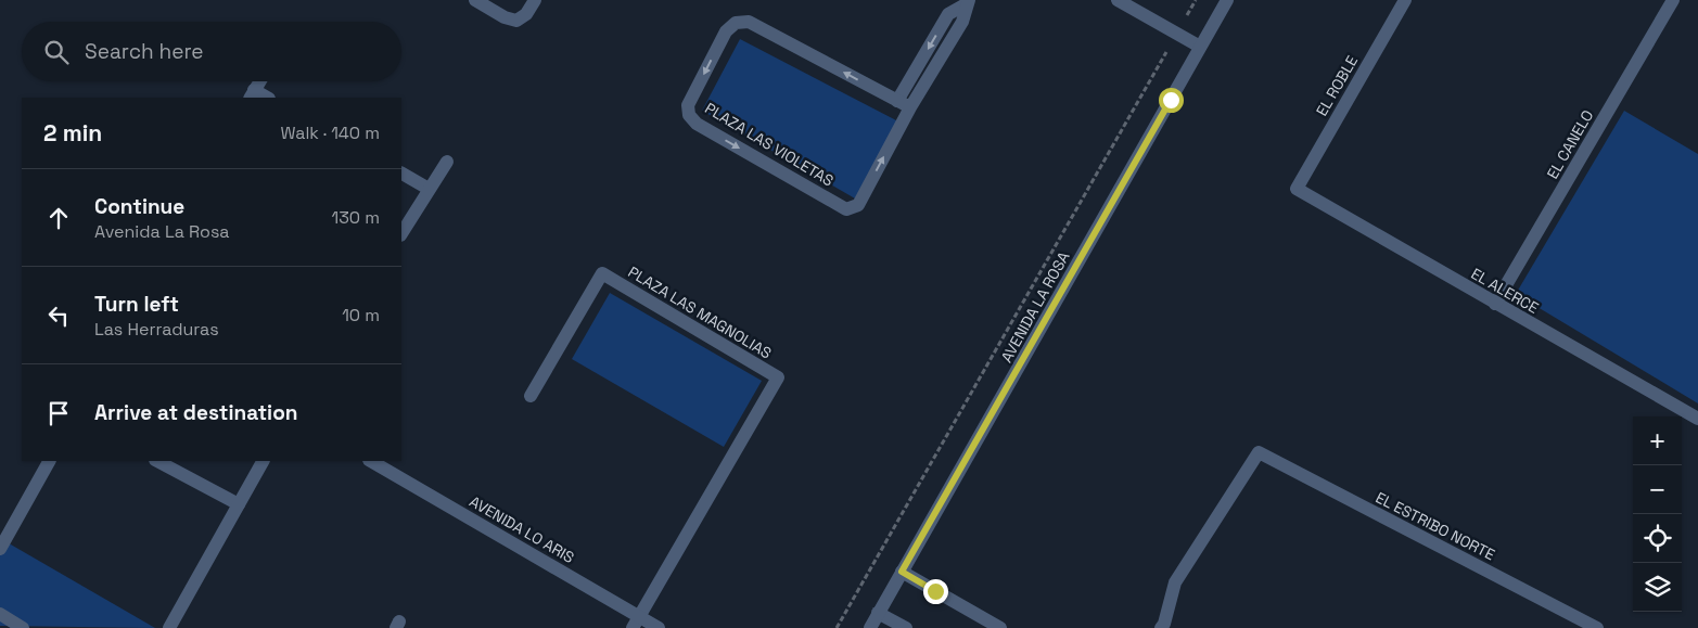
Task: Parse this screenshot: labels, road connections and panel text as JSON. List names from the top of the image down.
{
  "streets": {
    "street": [
      "EL ROBLE",
      "PLAZA LAS VIOLETAS",
      "EL CANELO",
      "EL ALERCE",
      "AVENIDA LA ROSA",
      "PLAZA LAS MAGNOLIAS",
      "EL ESTRIBO NORTE",
      "AVENIDA LO ARIS"
    ]
  },
  "crossings": [
    ["EL ROBLE", "EL ALERCE"],
    ["EL CANELO", "EL ALERCE"],
    ["PLAZA LAS MAGNOLIAS", "AVENIDA LO ARIS"]
  ],
  "page": {
    "search": "Search here",
    "heading": ["2 min", "Walk · 140 m"],
    "list": [
      ["Continue", "Avenida La Rosa", "130 m"],
      ["Turn left", "Las Herraduras", "10 m"],
      "Arrive at destination"
    ],
    "map_buttons": ["+", "−"]
  }
}
